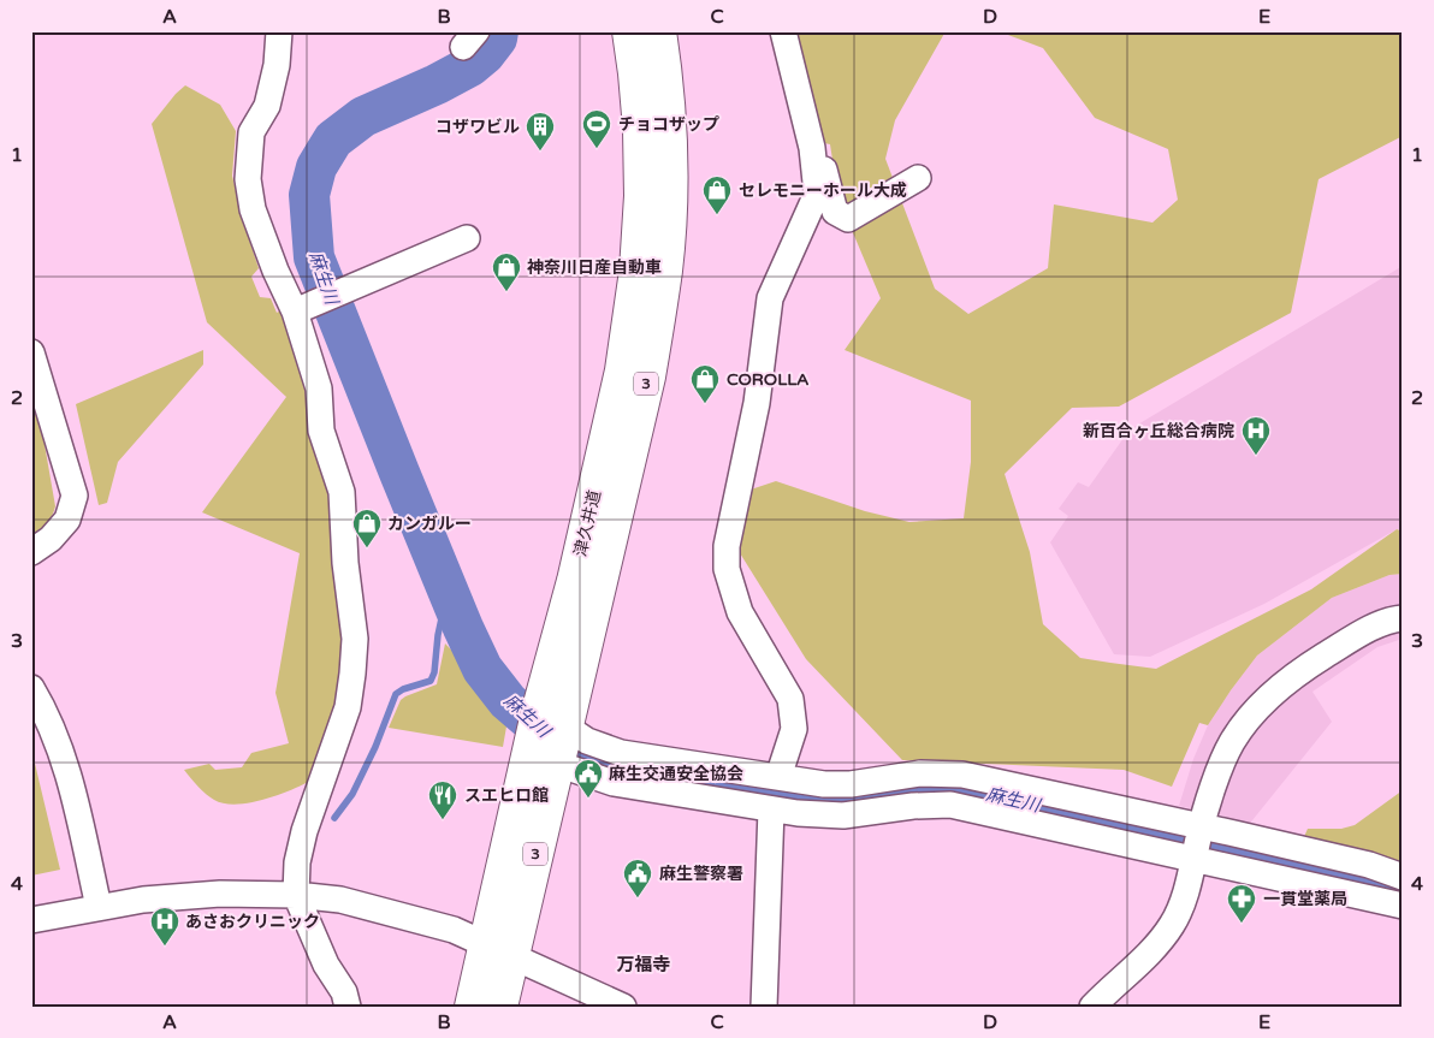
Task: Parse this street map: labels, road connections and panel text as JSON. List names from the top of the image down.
{
  "streets": {
    "main road": ["3", "津久井道"]
  },
  "districts": ["万福寺"],
  "water": ["麻生川"],
  "places": {
    "sports": ["チョコザップ"],
    "building": ["コザワビル"],
    "shop": [
      "セレモニーホール大成",
      "神奈川日産自動車",
      "COROLLA",
      "カンガルー"
    ],
    "hospital": ["新百合ヶ丘総合病院", "あさおクリニック"],
    "public building": ["麻生交通安全協会", "麻生警察署"],
    "restaurant": ["スエヒロ館"],
    "pharmacy": ["一貫堂薬局"]
  },
  "grid": {
    "columns": [
      "A",
      "B",
      "C",
      "D",
      "E"
    ],
    "rows": [
      "1",
      "2",
      "3",
      "4"
    ]
  }
}
